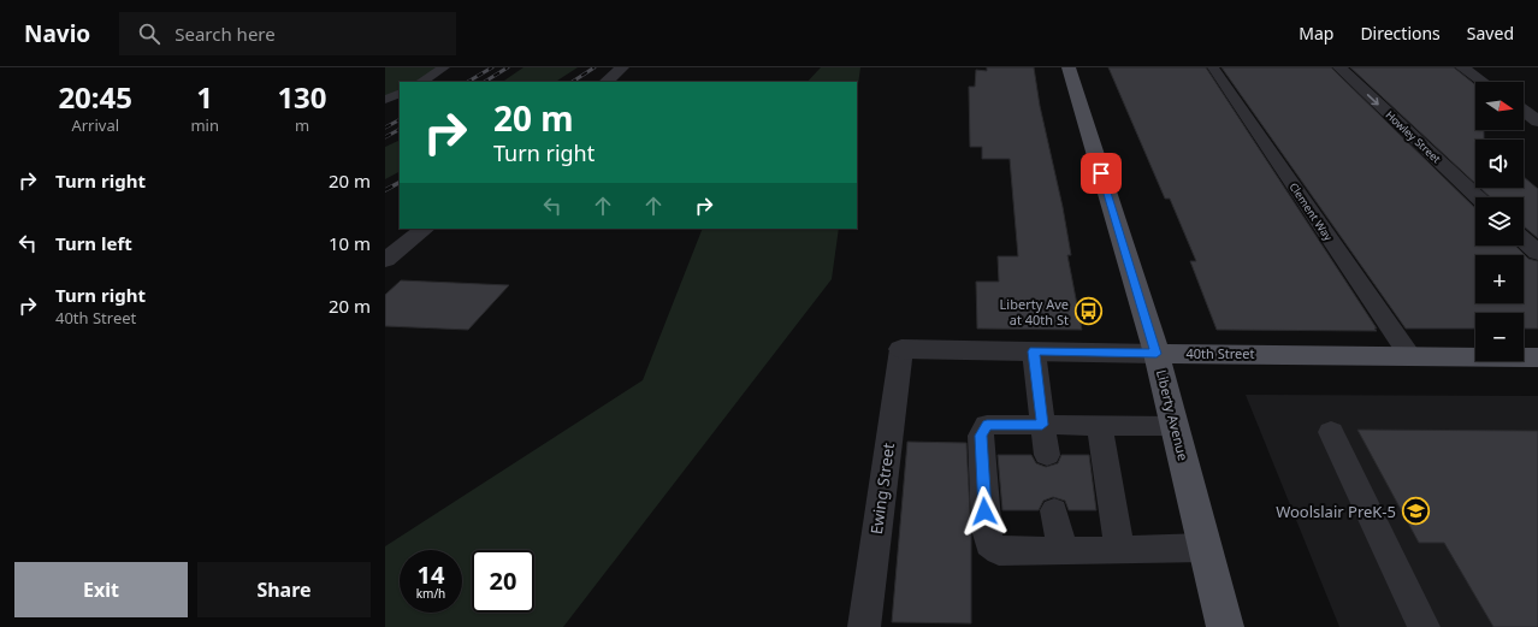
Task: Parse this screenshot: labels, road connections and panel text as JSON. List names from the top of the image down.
{
  "streets": {
    "main road": ["40th Street", "Liberty Avenue"],
    "street": ["Howley Street"],
    "lane": ["Clement Way", "Ewing Street"]
  },
  "crossings": [
    ["Clement Way", "40th Street"],
    ["40th Street", "Liberty Avenue"],
    ["40th Street", "Ewing Street"]
  ],
  "one_way": ["Howley Street"],
  "places": {
    "bus stop": ["Liberty Ave at 40th St"],
    "school or university": ["Woolslair PreK-5"]
  },
  "north": "right",
  "page": {
    "header": "Navio",
    "search": "Search here",
    "nav": ["Map", "Directions", "Saved"],
    "eta": [
      "20:45",
      "Arrival",
      "1",
      "min",
      "130",
      "m"
    ],
    "map_buttons": ["+", "−"],
    "turn": ["20 m", "Turn right"],
    "list": [
      {
        "name": "Turn right",
        "value": "20 m"
      },
      {
        "name": "Turn left",
        "value": "10 m"
      },
      {
        "name": "Turn right",
        "note": "40th Street",
        "value": "20 m"
      }
    ],
    "speed": "14 km/h",
    "limit": "20",
    "buttons": ["Exit", "Share"]
  }
}
